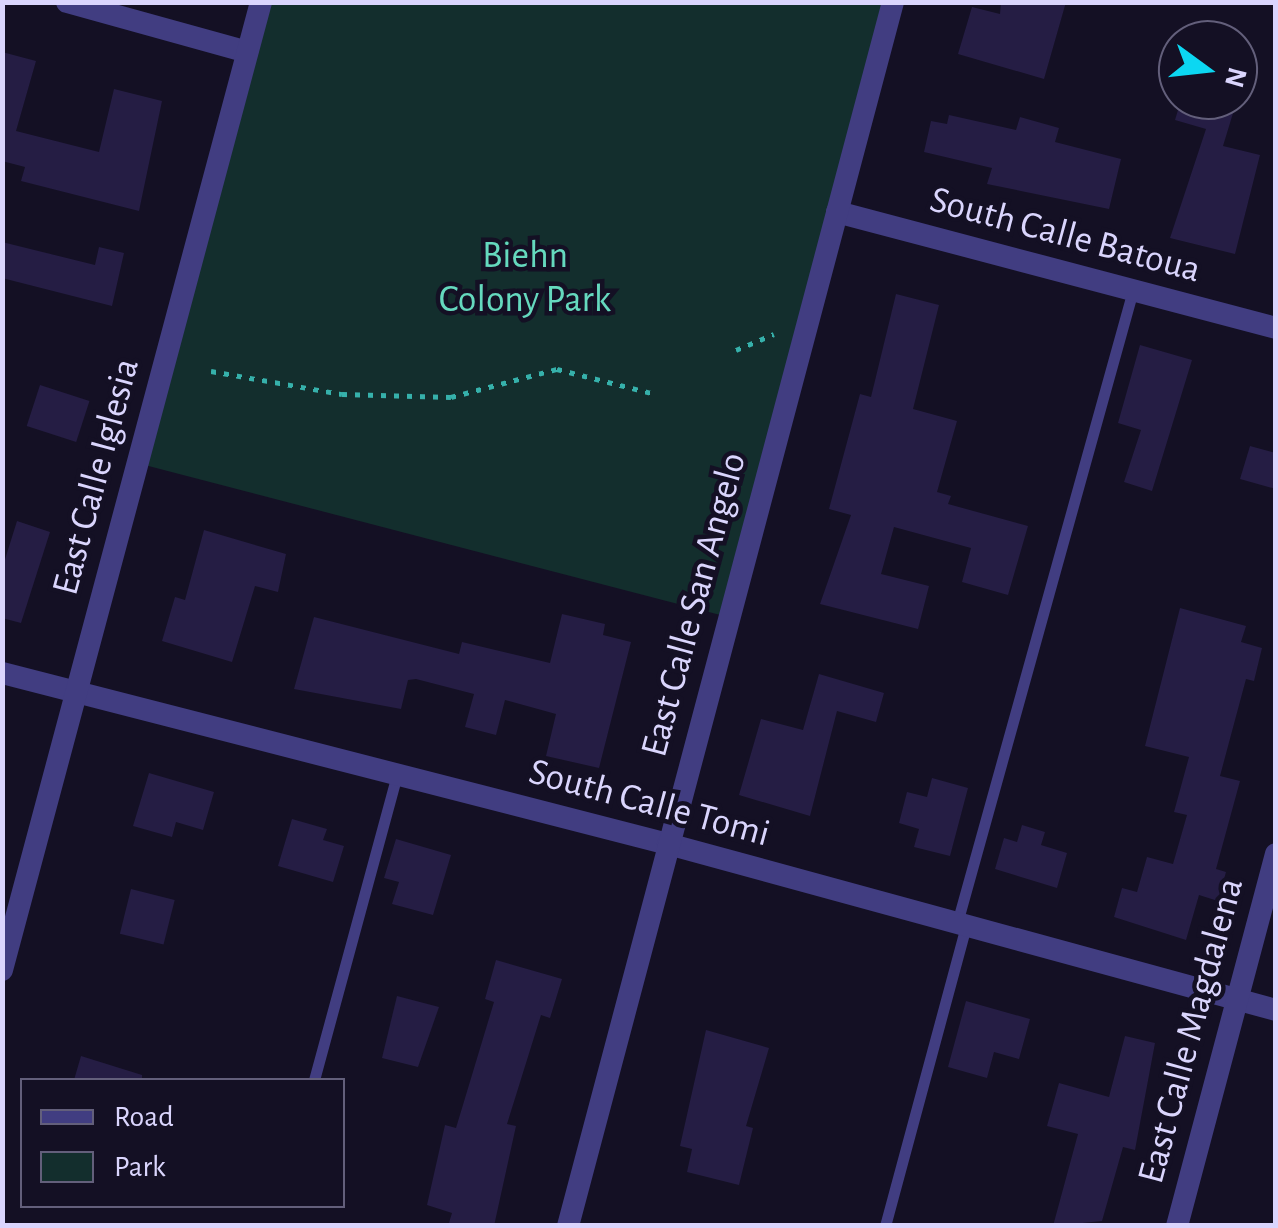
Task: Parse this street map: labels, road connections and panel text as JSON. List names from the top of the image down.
{
  "streets": {
    "street": [
      "South Calle Batoua",
      "East Calle Iglesia",
      "East Calle San Angelo",
      "South Calle Tomi",
      "East Calle Magdalena"
    ]
  },
  "crossings": [
    ["South Calle Batoua", "East Calle San Angelo"],
    ["East Calle Iglesia", "South Calle Tomi"],
    ["East Calle San Angelo", "South Calle Tomi"],
    ["South Calle Tomi", "East Calle Magdalena"]
  ],
  "parks": ["Biehn Colony Park"],
  "legend": ["Road", "Park"],
  "north": "right"
}
